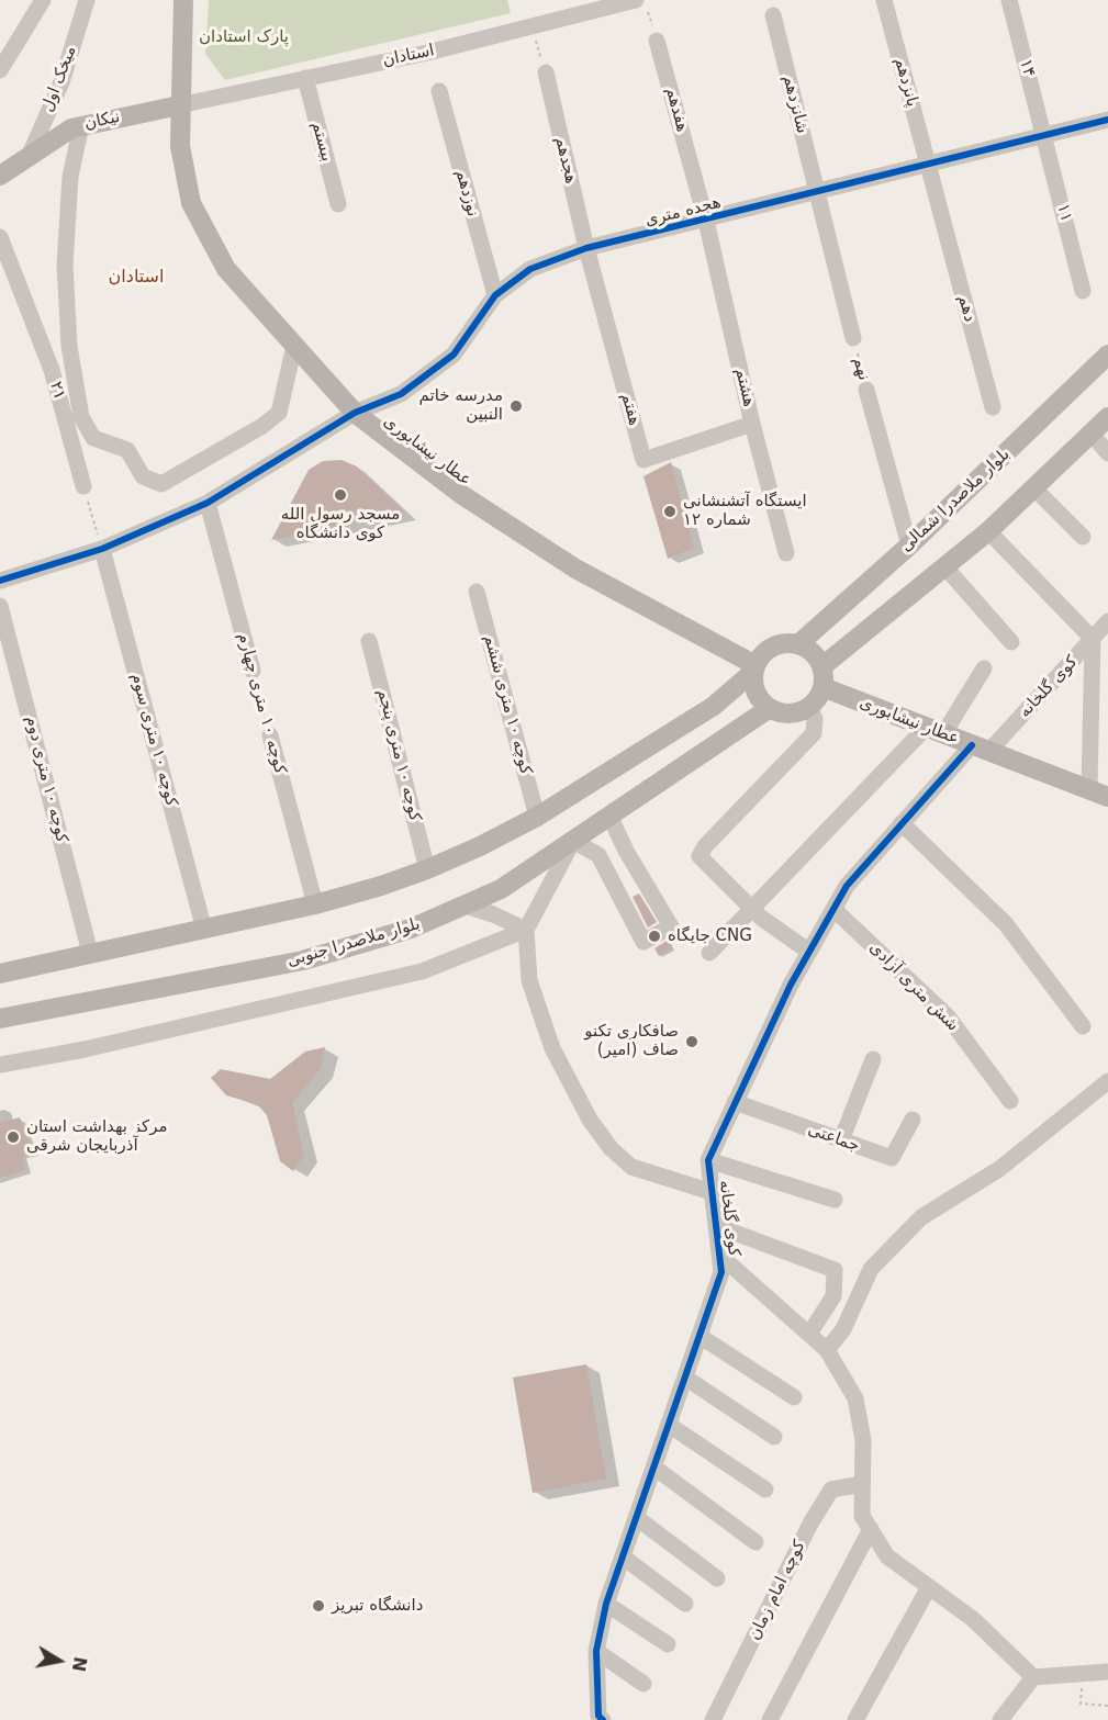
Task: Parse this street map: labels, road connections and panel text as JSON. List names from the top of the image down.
{
  "streets": {
    "main road": [
      "نیکان",
      "عطار نیشابوری",
      "بلوار ملاصدرا شمالی",
      "بلوار ملاصدرا جنوبی"
    ],
    "street": [
      "استادان",
      "۱۴",
      "میخک اول",
      "پانزدهم",
      "شانزدهم",
      "هفدهم",
      "بیستم",
      "هجدهم",
      "نوزدهم",
      "هجده متری",
      "۱۱",
      "دهم",
      "نهم",
      "هشتم",
      "۲۱",
      "هفتم",
      "کوی گلخانه",
      "کوچه ۱۰ متری چهارم",
      "کوچه ۱۰ متری ششم",
      "کوچه ۱۰ متری سوم",
      "کوچه ۱۰ متری پنجم",
      "کوچه ۱۰ متری دوم",
      "شش متری آزادی",
      "جماعتی",
      "کوچه امام زمان"
    ]
  },
  "crossings": [
    ["استادان", "نیکان"],
    ["استادان", "بیستم"],
    ["استادان", "عطار نیشابوری"],
    ["۱۴", "هجده متری"],
    ["۱۴", "۱۱"],
    ["میخک اول", "نیکان"],
    ["پانزدهم", "هجده متری"],
    ["پانزدهم", "دهم"],
    ["شانزدهم", "هجده متری"],
    ["شانزدهم", "نهم"],
    ["هفدهم", "هجده متری"],
    ["هفدهم", "هشتم"],
    ["نیکان", "عطار نیشابوری"],
    ["هجدهم", "هجده متری"],
    ["هجدهم", "هفتم"],
    ["نوزدهم", "هجده متری"],
    ["هجده متری", "۱۱"],
    ["هجده متری", "دهم"],
    ["هجده متری", "نهم"],
    ["هجده متری", "هشتم"],
    ["هجده متری", "هفتم"],
    ["هجده متری", "عطار نیشابوری"],
    ["هجده متری", "کوچه ۱۰ متری چهارم"],
    ["هجده متری", "کوچه ۱۰ متری سوم"],
    ["نهم", "بلوار ملاصدرا شمالی"],
    ["هشتم", "هفتم"],
    ["عطار نیشابوری", "بلوار ملاصدرا شمالی"],
    ["عطار نیشابوری", "کوی گلخانه"],
    ["عطار نیشابوری", "بلوار ملاصدرا جنوبی"],
    ["بلوار ملاصدرا شمالی", "بلوار ملاصدرا جنوبی"],
    ["کوی گلخانه", "شش متری آزادی"],
    ["کوی گلخانه", "جماعتی"]
  ],
  "districts": ["استادان"],
  "parks": ["پارک استادان"],
  "places": [
    "مدرسه خاتم النبین",
    "مسجد رسول الله کوی دانشگاه",
    "ایستگاه آتشنشانی شماره ۱۲",
    "جایگاه CNG",
    "صافکاری تکنو صاف (امیر)",
    "مرکز بهداشت استان آذربایجان شرقی",
    "دانشگاه تبریز"
  ],
  "north": "right"
}
